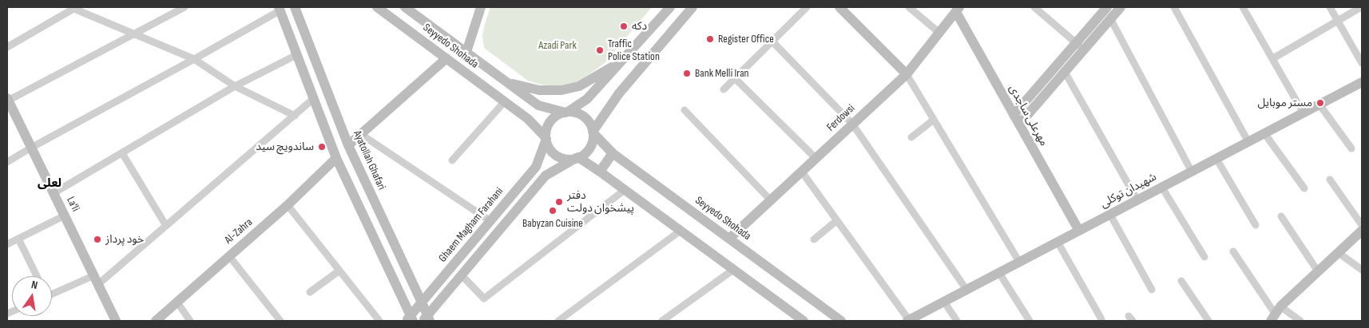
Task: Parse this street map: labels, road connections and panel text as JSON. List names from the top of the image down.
{
  "streets": {
    "main road": [
      "Seyyedo Shohada",
      "مهرعلی ساجدی",
      "Ferdowsi",
      "Ayatollah Ghafari",
      "شهیدان توکلی",
      "La'li",
      "Ghaem Magham Farahani",
      "Al-Zahra"
    ]
  },
  "crossings": [
    ["Seyyedo Shohada", "Ferdowsi"],
    ["Seyyedo Shohada", "Ghaem Magham Farahani"],
    ["مهرعلی ساجدی", "Ferdowsi"],
    ["مهرعلی ساجدی", "شهیدان توکلی"],
    ["Ayatollah Ghafari", "Ghaem Magham Farahani"]
  ],
  "districts": ["لعلی"],
  "parks": ["Azadi Park"],
  "places": [
    "دکه",
    "Register Office",
    "Traffic Police Station",
    "Bank Melli Iran",
    "مستر موبایل",
    "ساندویچ سید",
    "دفتر پیشخوان دولت",
    "Babyzan Cuisine",
    "خود پرداز"
  ],
  "north": "top"
}
